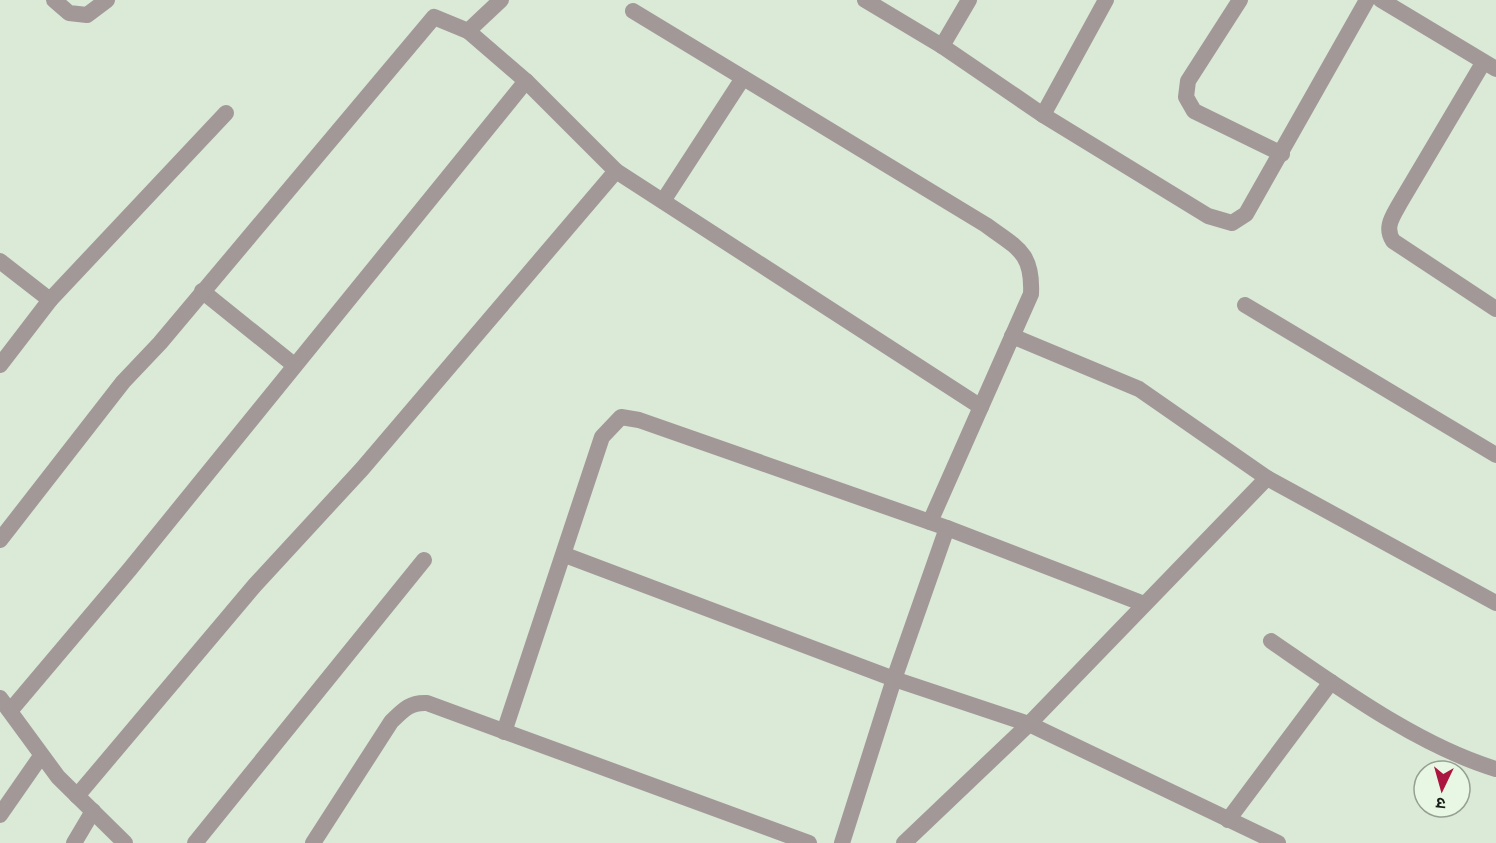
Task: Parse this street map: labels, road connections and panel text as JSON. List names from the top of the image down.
{
  "north": "bottom"
}
